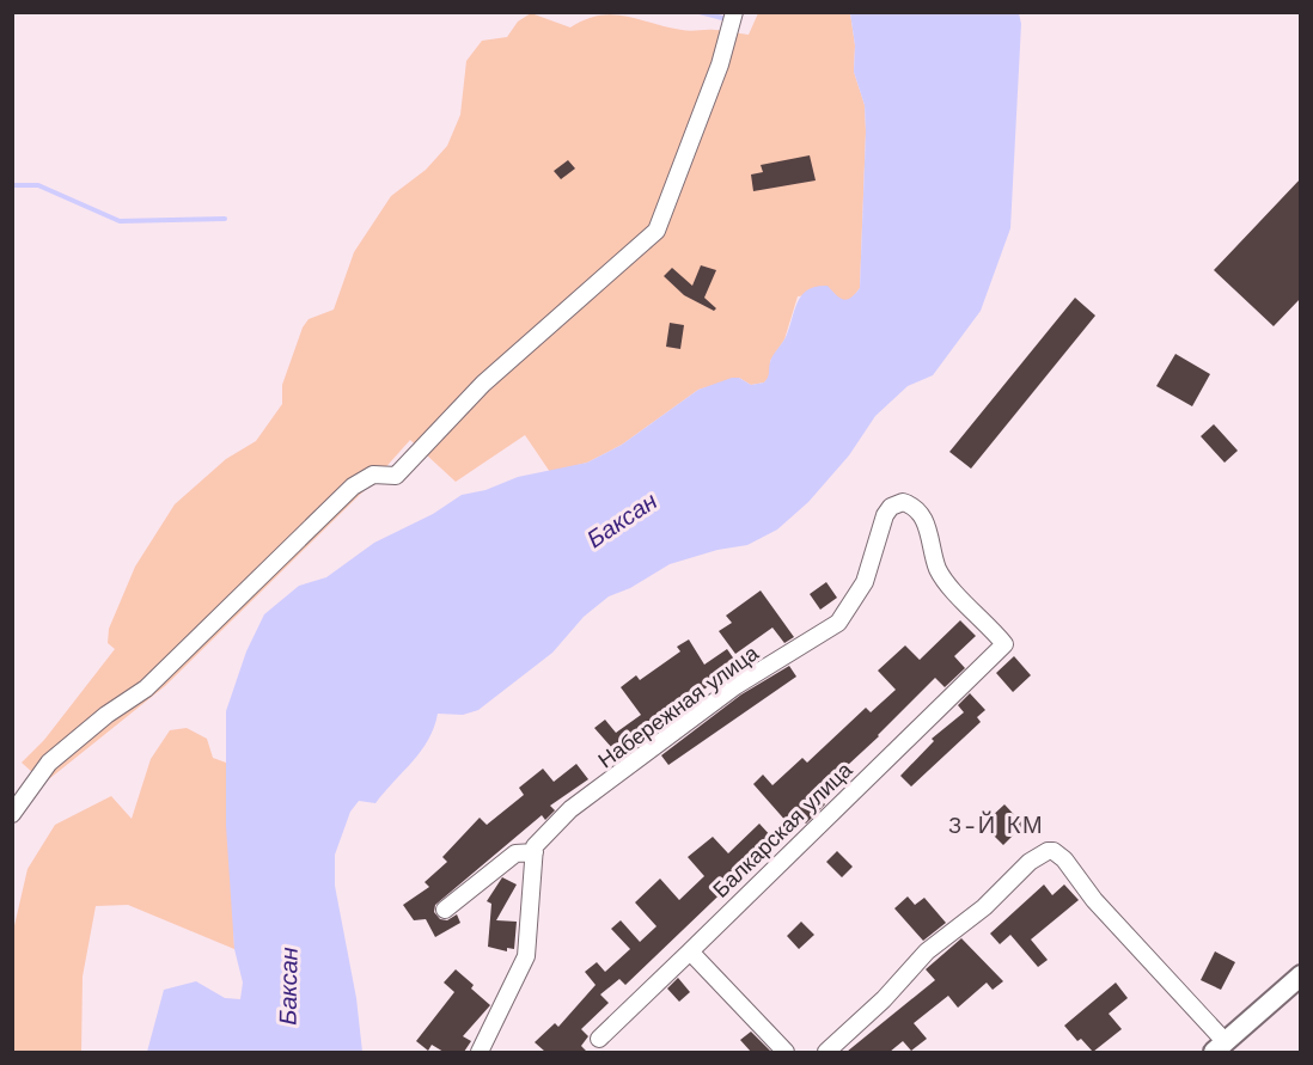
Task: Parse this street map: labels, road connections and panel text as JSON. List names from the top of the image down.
{
  "streets": {
    "street": ["Набережная улица", "Балкарская улица"]
  },
  "crossings": [
    ["Набережная улица", "Балкарская улица"]
  ],
  "districts": ["3-Й КМ"],
  "water": ["Баксан"]
}
